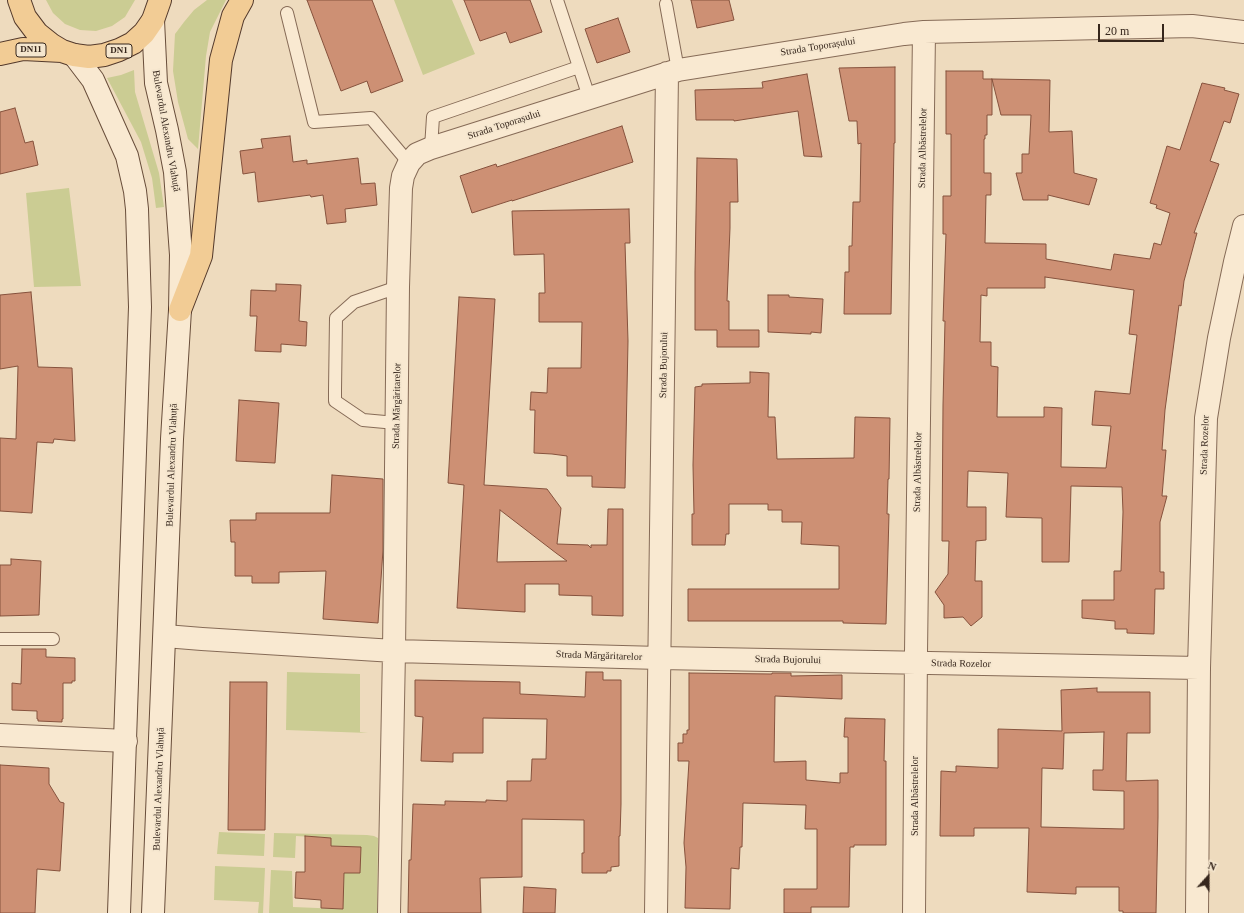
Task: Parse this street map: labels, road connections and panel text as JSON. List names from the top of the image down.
{
  "streets": {
    "main road": ["DN11", "DN1"],
    "street": [
      "Strada Toporașului",
      "Bulevardul Alexandru Vlahuță",
      "Strada Albăstrelelor",
      "Strada Bujorului",
      "Strada Mărgăritarelor",
      "Strada Rozelor"
    ]
  },
  "crossings": [
    ["Strada Toporașului", "Strada Albăstrelelor"],
    ["Strada Toporașului", "Strada Bujorului"],
    ["Strada Toporașului", "Strada Mărgăritarelor"],
    ["DN11", "DN1"],
    ["DN1", "Bulevardul Alexandru Vlahuță"],
    ["Bulevardul Alexandru Vlahuță", "Strada Mărgăritarelor"],
    ["Strada Albăstrelelor", "Strada Bujorului"],
    ["Strada Albăstrelelor", "Strada Rozelor"],
    ["Strada Bujorului", "Strada Mărgăritarelor"],
    ["Strada Bujorului", "Strada Rozelor"]
  ],
  "scale_bar": "20 m",
  "north": "top"
}
